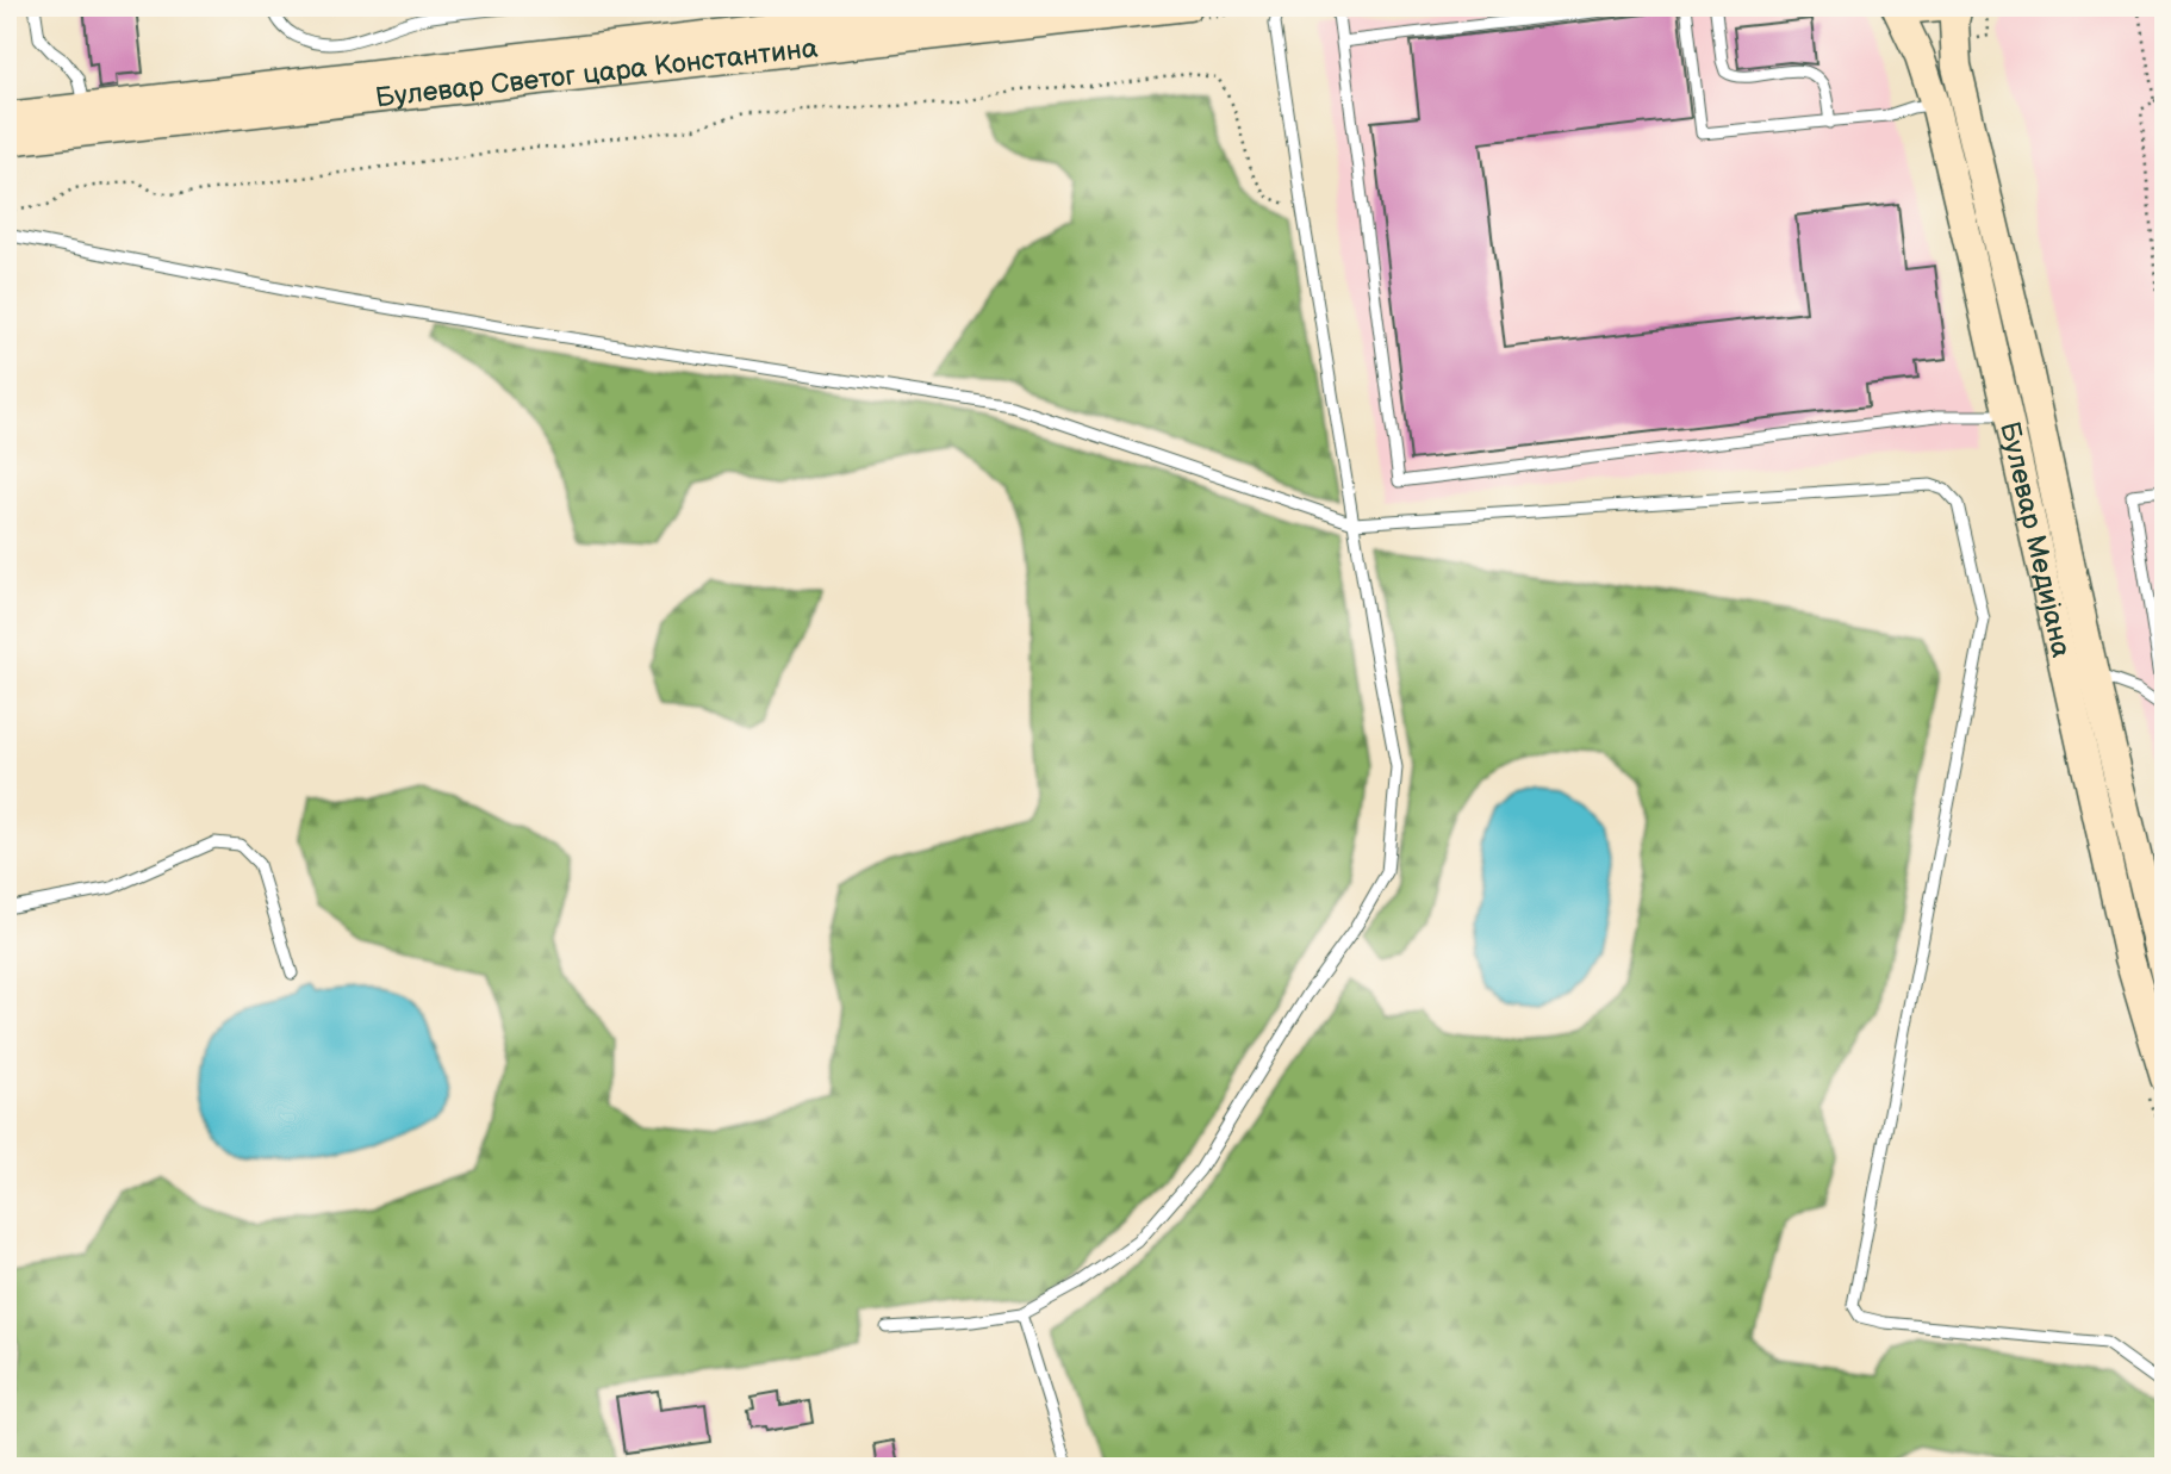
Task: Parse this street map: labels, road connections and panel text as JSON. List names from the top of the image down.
{
  "streets": {
    "main road": ["Булевар Светог цара Константина", "Булевар Медијана"]
  }
}
